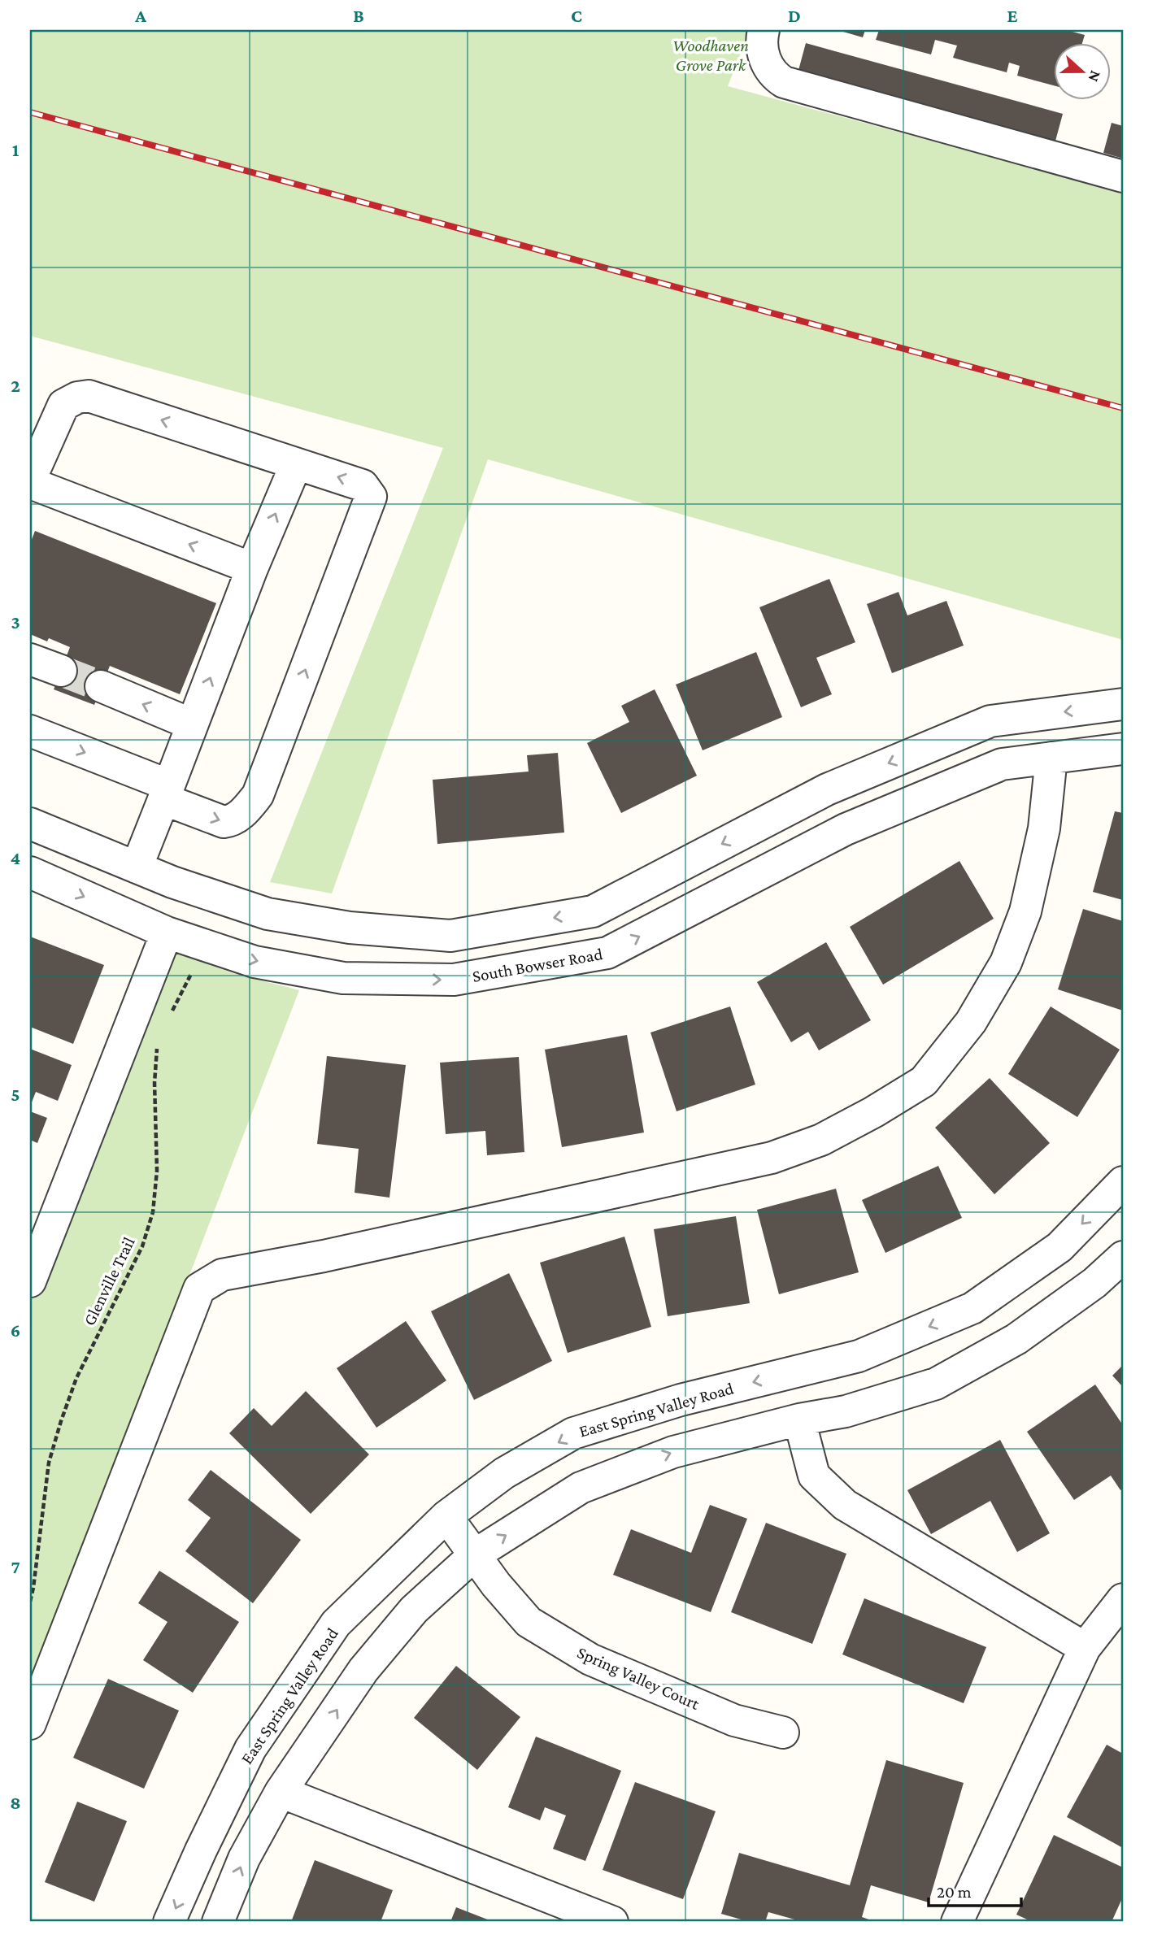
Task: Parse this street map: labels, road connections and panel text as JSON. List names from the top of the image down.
{
  "streets": {
    "street": ["South Bowser Road", "East Spring Valley Road", "Spring Valley Court"],
    "path": ["Glenville Trail"]
  },
  "crossings": [
    ["East Spring Valley Road", "Spring Valley Court"]
  ],
  "parks": ["Woodhaven Grove Park"],
  "scale_bar": "20 m",
  "north": "right",
  "grid": {
    "columns": [
      "A",
      "B",
      "C",
      "D",
      "E"
    ],
    "rows": [
      "1",
      "2",
      "3",
      "4",
      "5",
      "6",
      "7",
      "8"
    ]
  }
}
